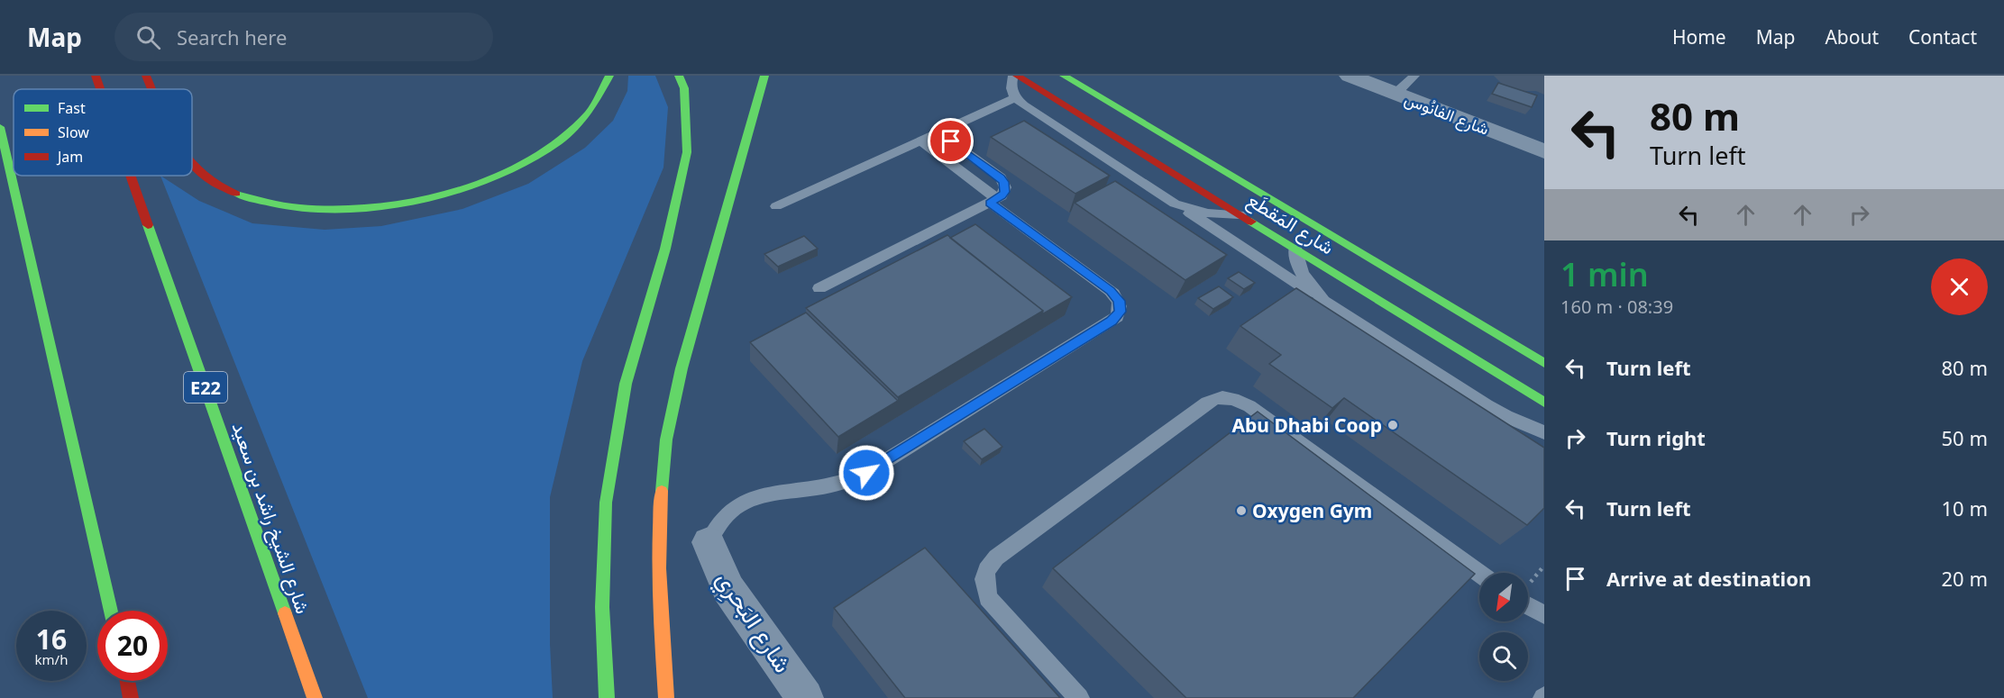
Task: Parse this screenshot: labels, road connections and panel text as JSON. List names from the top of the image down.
{
  "streets": {
    "main road": ["شارع المَقطَع", "E22", "شارع الشيخ راشد بن سعيد"],
    "street": ["شارع الفانُوس", "شارع البَحرِي"]
  },
  "places": ["Abu Dhabi Coop", "Oxygen Gym"],
  "legend": ["Fast", "Slow", "Jam"],
  "north": "bottom left",
  "page": {
    "header": "Map",
    "search": "Search here",
    "nav": [
      "Home",
      "Map",
      "About",
      "Contact"
    ],
    "turn": ["80 m", "Turn left"],
    "heading": ["1 min", "160 m · 08:39"],
    "list": [
      {
        "name": "Turn left",
        "value": "80 m"
      },
      {
        "name": "Turn right",
        "value": "50 m"
      },
      {
        "name": "Turn left",
        "value": "10 m"
      },
      {
        "name": "Arrive at destination",
        "value": "20 m"
      }
    ],
    "speed": "16 km/h",
    "limit": "20"
  }
}
